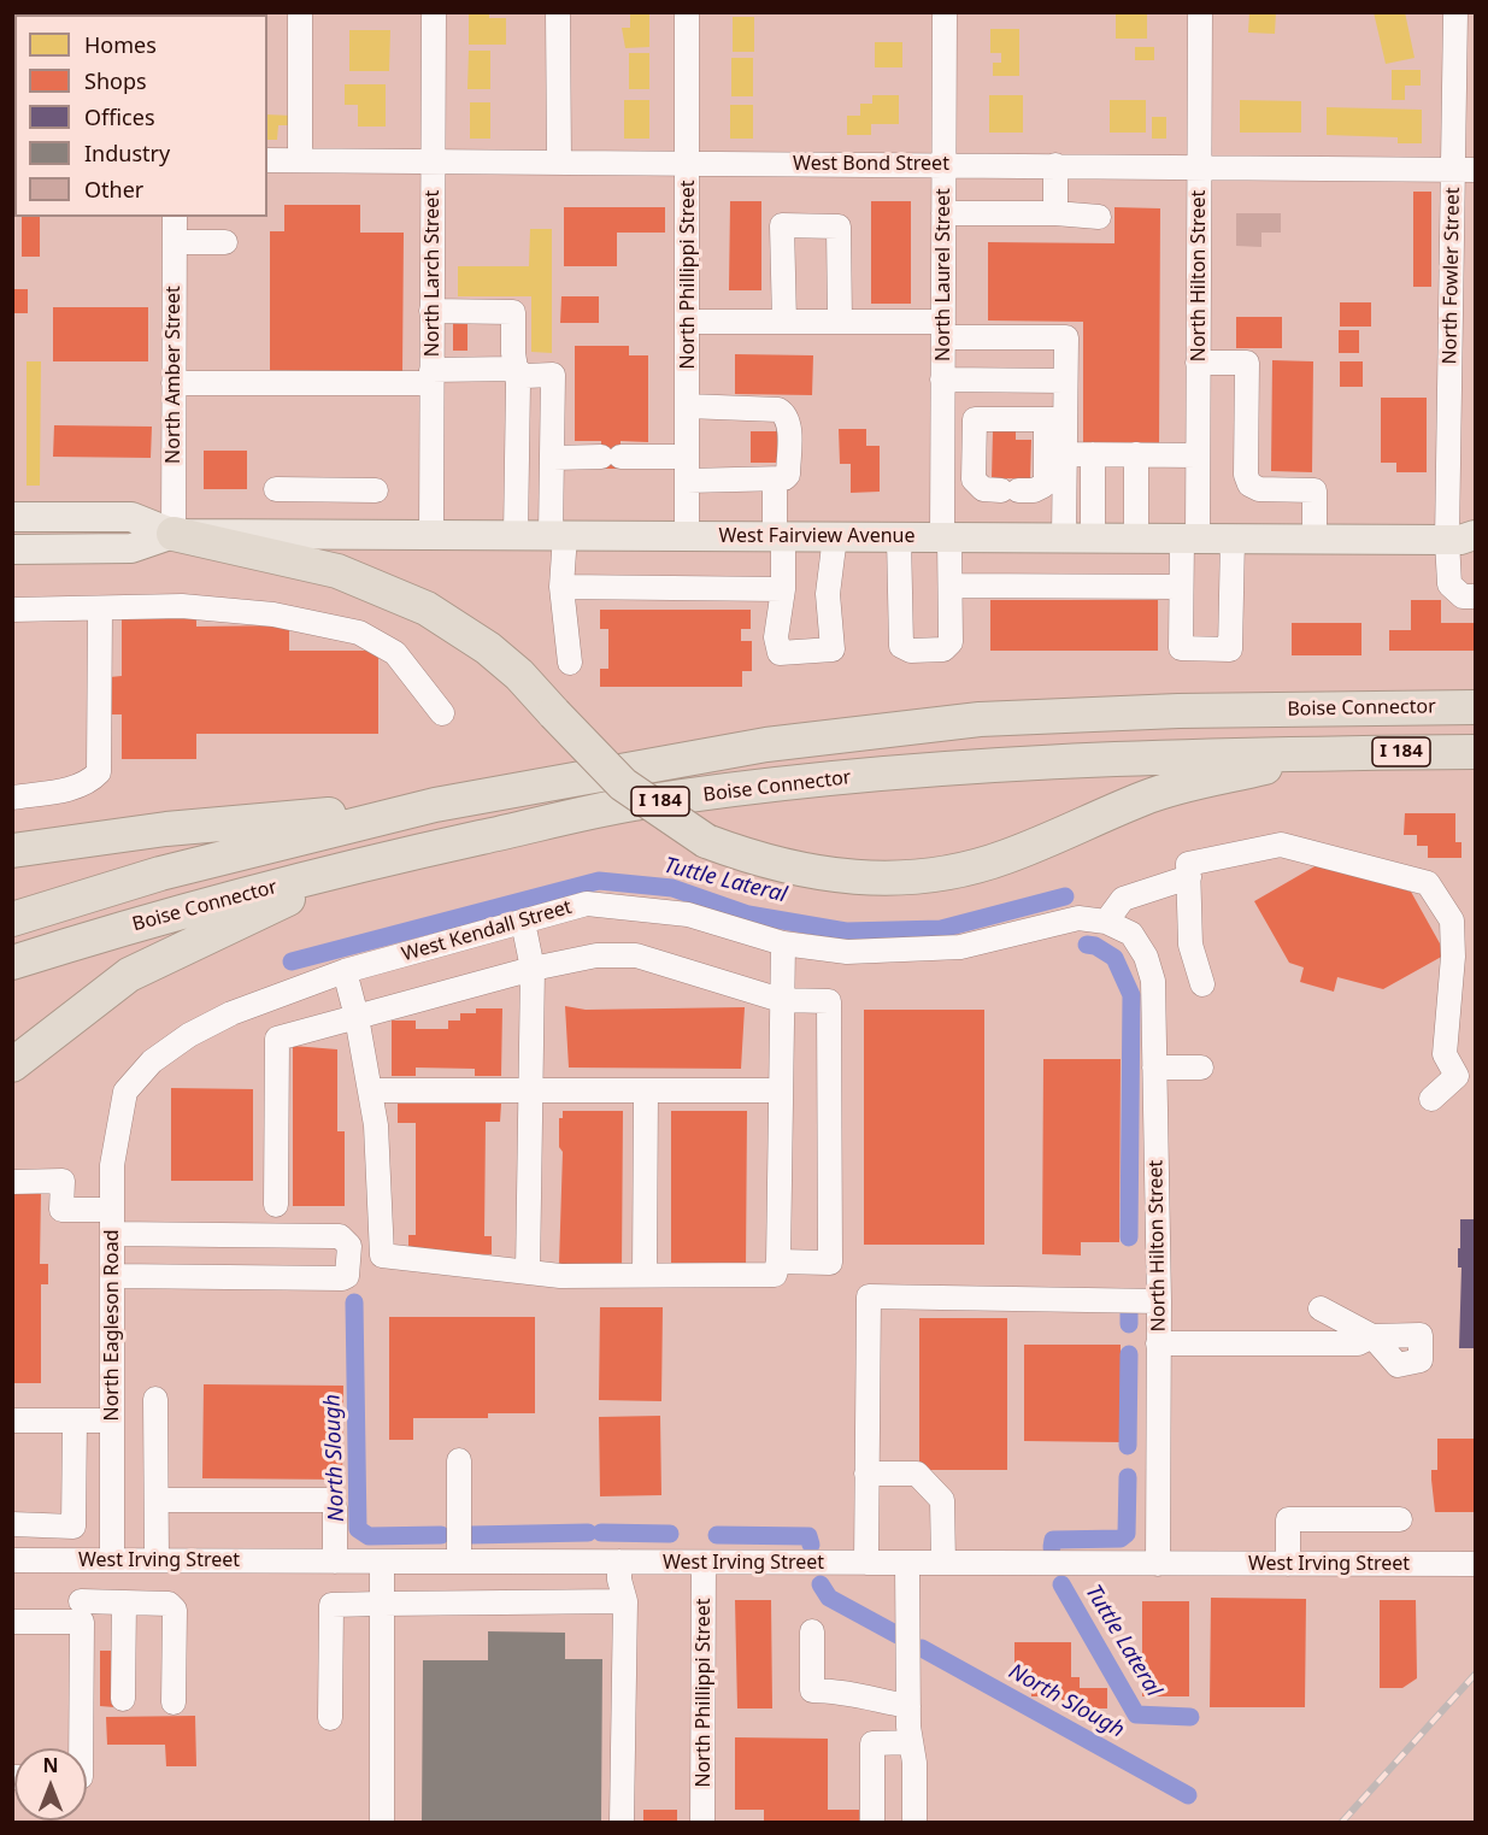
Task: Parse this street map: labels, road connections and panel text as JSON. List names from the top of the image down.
{
  "streets": {
    "highway": ["Boise Connector", "I 184"],
    "main road": ["West Fairview Avenue"],
    "street": [
      "West Bond Street",
      "North Larch Street",
      "North Phillippi Street",
      "North Laurel Street",
      "North Hilton Street",
      "North Fowler Street",
      "North Amber Street",
      "West Kendall Street",
      "North Eagleson Road",
      "West Irving Street"
    ]
  },
  "crossings": [
    ["West Bond Street", "North Larch Street"],
    ["West Bond Street", "North Phillippi Street"],
    ["West Bond Street", "North Laurel Street"],
    ["West Bond Street", "North Hilton Street"],
    ["West Bond Street", "North Fowler Street"],
    ["North Larch Street", "West Fairview Avenue"],
    ["North Phillippi Street", "West Fairview Avenue"],
    ["North Phillippi Street", "West Irving Street"],
    ["North Laurel Street", "West Fairview Avenue"],
    ["North Hilton Street", "West Fairview Avenue"],
    ["North Hilton Street", "West Kendall Street"],
    ["North Hilton Street", "West Irving Street"],
    ["North Fowler Street", "West Fairview Avenue"],
    ["North Amber Street", "West Fairview Avenue"],
    ["West Kendall Street", "North Eagleson Road"],
    ["North Eagleson Road", "West Irving Street"]
  ],
  "water": ["Tuttle Lateral", "North Slough"],
  "legend": [
    "Homes",
    "Shops",
    "Offices",
    "Industry",
    "Other"
  ],
  "north": "top"
}
